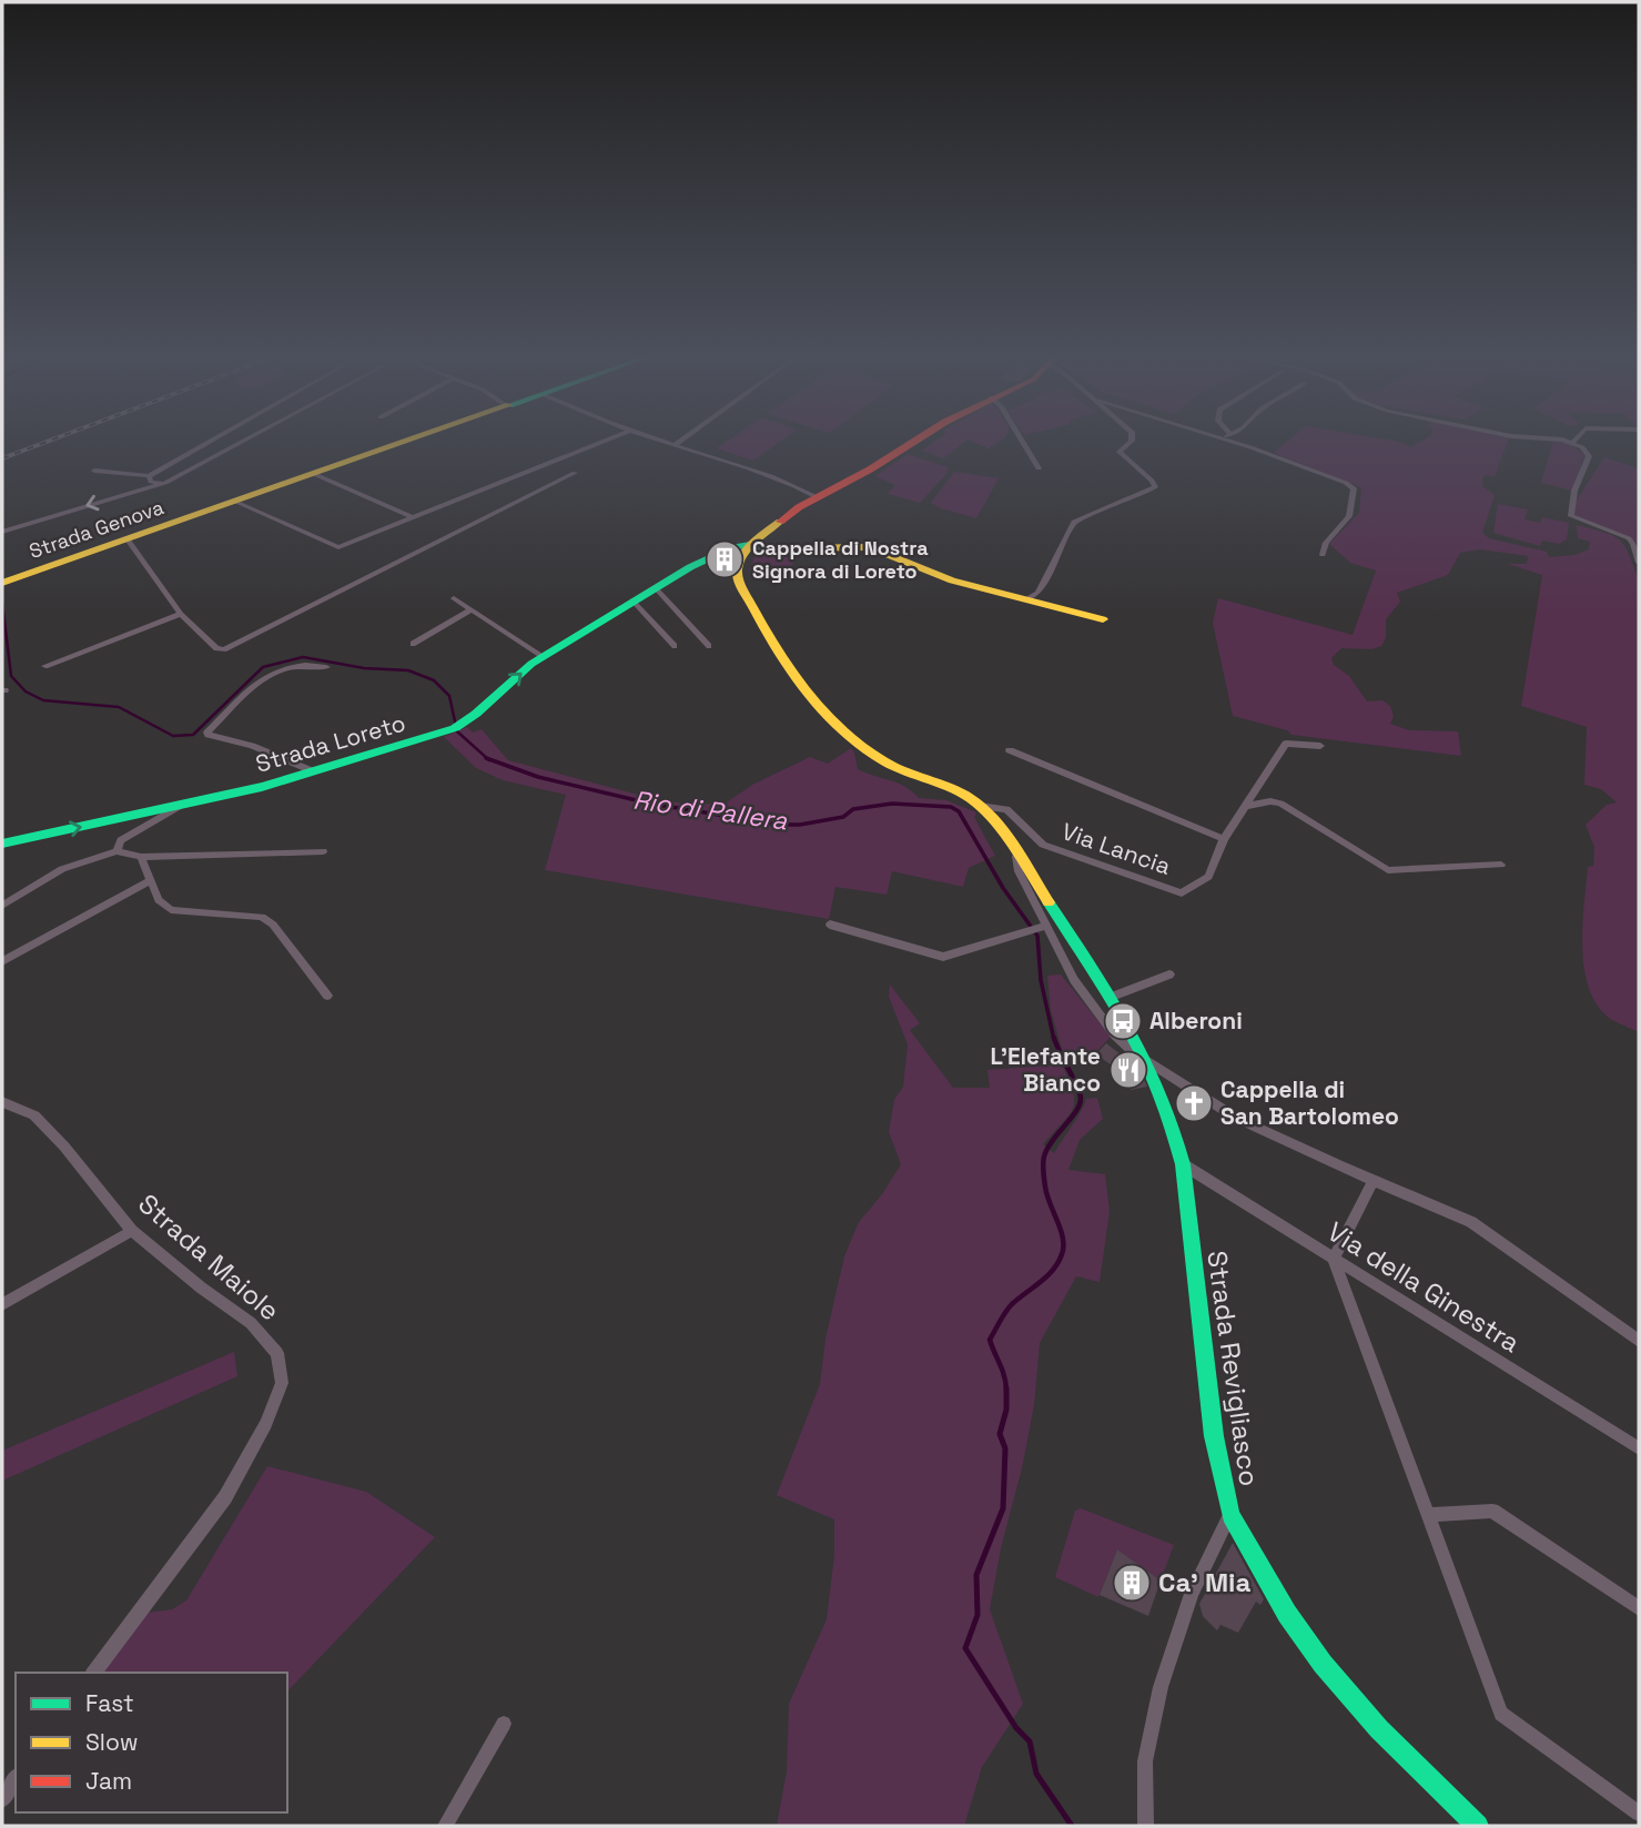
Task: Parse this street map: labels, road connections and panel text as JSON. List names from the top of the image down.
{
  "streets": {
    "street": [
      "Strada Genova",
      "Strada Loreto",
      "Via Lancia",
      "Strada Maiole",
      "Via della Ginestra",
      "Strada Revigliasco"
    ]
  },
  "crossings": [
    ["Strada Loreto", "Strada Revigliasco"],
    ["Via Lancia", "Strada Revigliasco"],
    ["Via della Ginestra", "Strada Revigliasco"]
  ],
  "water": ["Rio di Pallera"],
  "places": {
    "building": ["Cappella di Nostra Signora di Loreto", "Ca' Mia"],
    "bus stop": ["Alberoni"],
    "restaurant": ["L'Elefante Bianco"],
    "church": ["Cappella di San Bartolomeo"]
  },
  "legend": ["Fast", "Slow", "Jam"]
}
